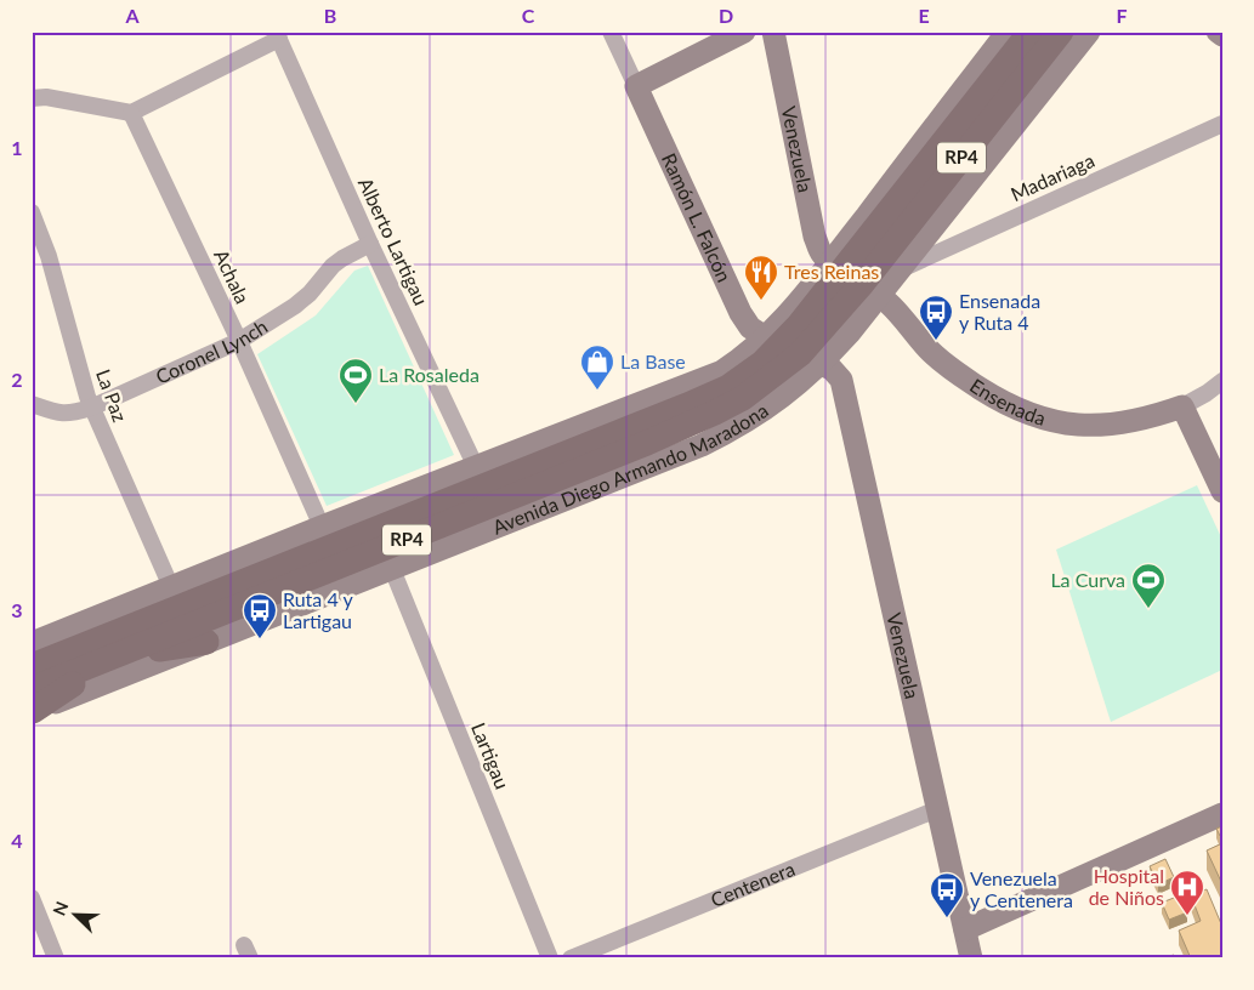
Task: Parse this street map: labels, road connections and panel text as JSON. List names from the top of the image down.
{
  "streets": {
    "main road": ["RP4", "Avenida Diego Armando Maradona"],
    "street": [
      "Venezuela",
      "Madariaga",
      "Ramón L. Falcón",
      "Alberto Lartigau",
      "Achala",
      "Coronel Lynch",
      "La Paz",
      "Ensenada",
      "Lartigau",
      "Centenera"
    ]
  },
  "crossings": [
    ["Venezuela", "Ramón L. Falcón"],
    ["Venezuela", "Ensenada"],
    ["Venezuela", "Avenida Diego Armando Maradona"],
    ["Venezuela", "Centenera"],
    ["Madariaga", "Avenida Diego Armando Maradona"],
    ["Ramón L. Falcón", "Avenida Diego Armando Maradona"],
    ["Alberto Lartigau", "Coronel Lynch"],
    ["Alberto Lartigau", "Avenida Diego Armando Maradona"],
    ["Achala", "Coronel Lynch"],
    ["Achala", "Avenida Diego Armando Maradona"],
    ["Coronel Lynch", "La Paz"],
    ["La Paz", "Avenida Diego Armando Maradona"],
    ["Ensenada", "Avenida Diego Armando Maradona"],
    ["Avenida Diego Armando Maradona", "Lartigau"]
  ],
  "places": {
    "restaurant": ["Tres Reinas"],
    "bus stop": ["Ensenada y Ruta 4", "Ruta 4 y Lartigau", "Venezuela y Centenera"],
    "shop": ["La Base"],
    "sports": ["La Rosaleda", "La Curva"],
    "hospital": ["Hospital de Niños"]
  },
  "north": "top left",
  "grid": {
    "columns": [
      "A",
      "B",
      "C",
      "D",
      "E",
      "F"
    ],
    "rows": [
      "1",
      "2",
      "3",
      "4"
    ]
  }
}
